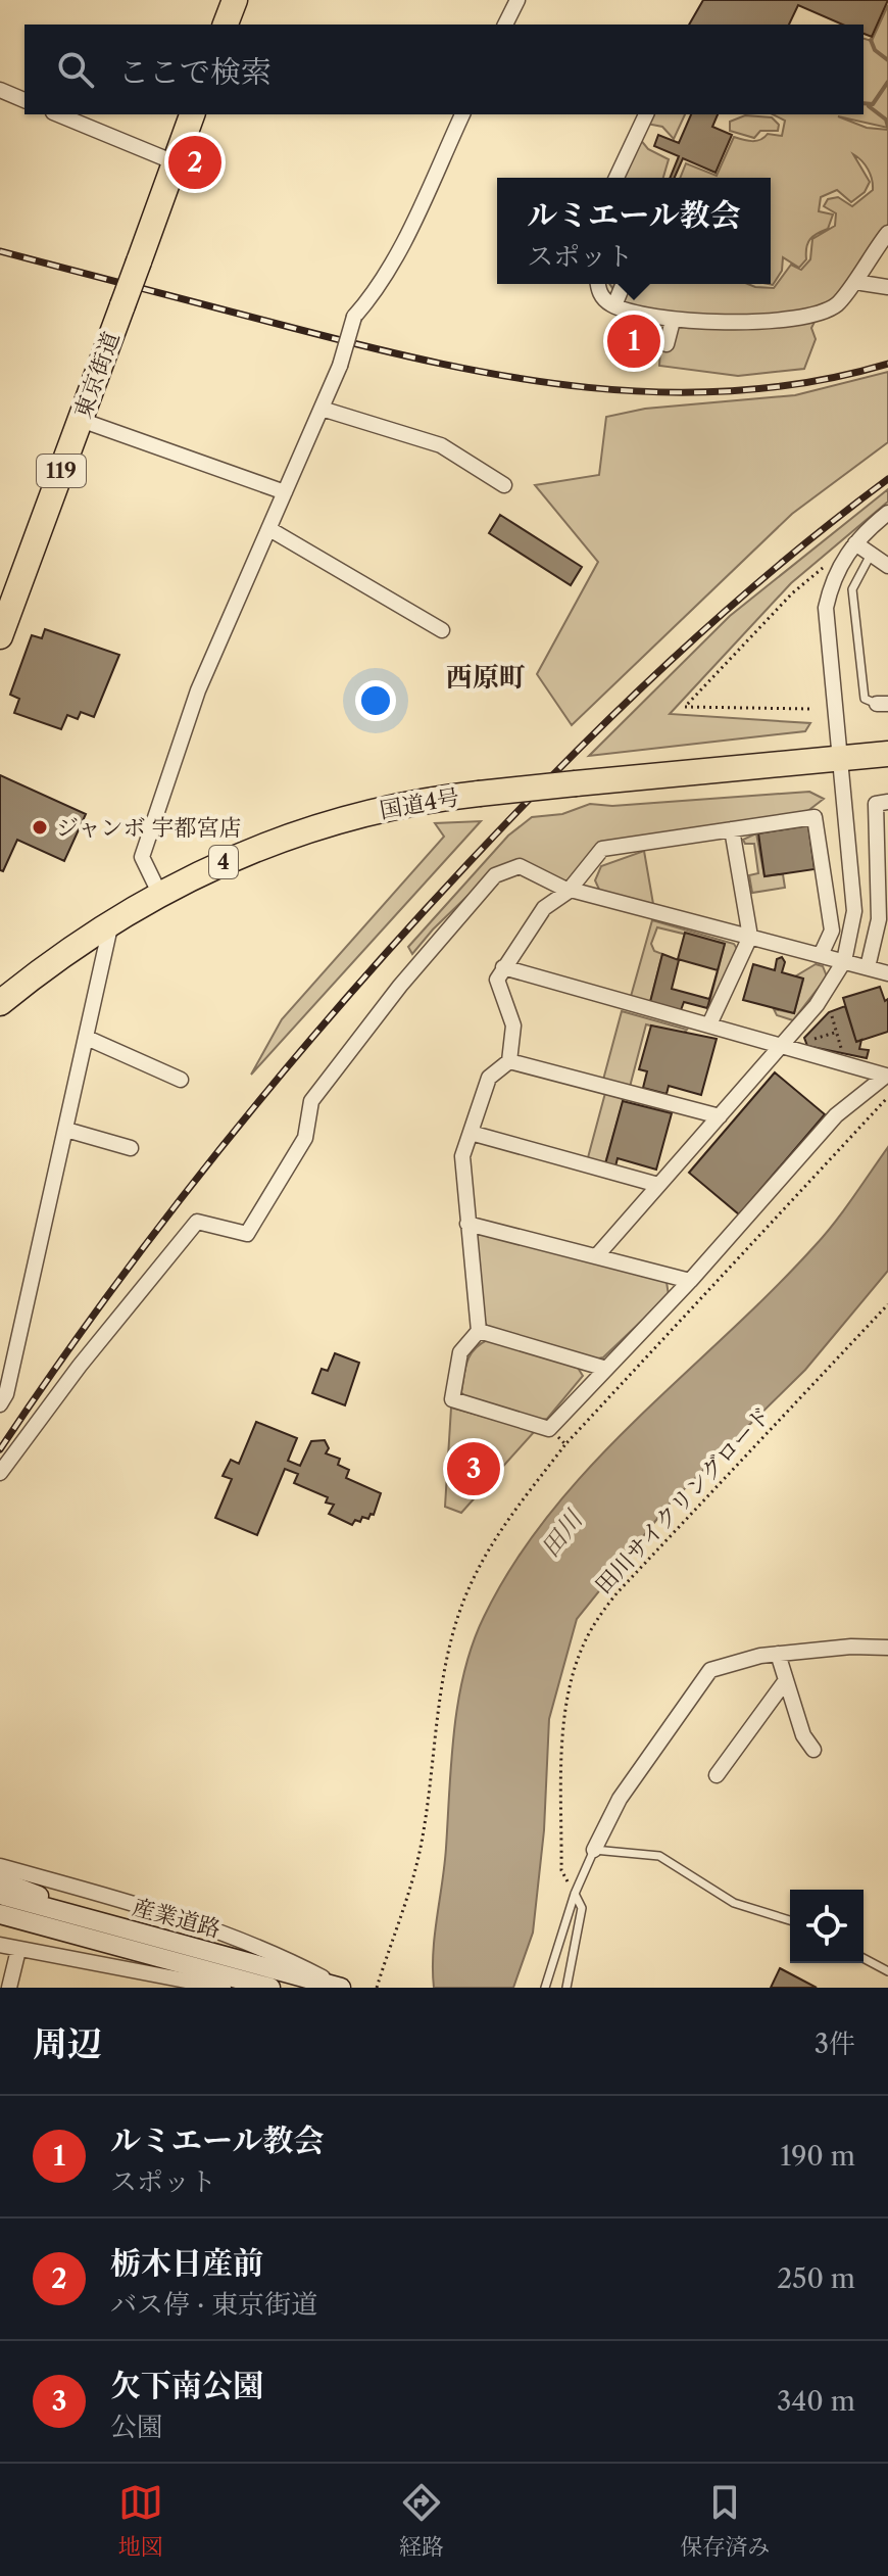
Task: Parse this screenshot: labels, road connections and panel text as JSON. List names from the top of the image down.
{
  "streets": {
    "highway": [
      "東京街道",
      "119",
      "国道4号",
      "4"
    ],
    "street": ["産業道路"],
    "path": ["田川サイクリングロード"]
  },
  "districts": ["西原町"],
  "water": ["田川"],
  "places": ["ジャンボ 宇都宮店"],
  "page": {
    "search": "ここで検索",
    "pins": ["2", "1", "3"],
    "popup": ["ルミエール教会", "スポット"],
    "heading": ["周辺", "3件"],
    "list": [
      {
        "mark": "1",
        "name": "ルミエール教会",
        "note": "スポット",
        "value": "190 m"
      },
      {
        "mark": "2",
        "name": "栃木日産前",
        "note": "バス停 · 東京街道",
        "value": "250 m"
      },
      {
        "mark": "3",
        "name": "欠下南公園",
        "note": "公園",
        "value": "340 m"
      }
    ],
    "nav": ["地図", "経路", "保存済み"]
  }
}
